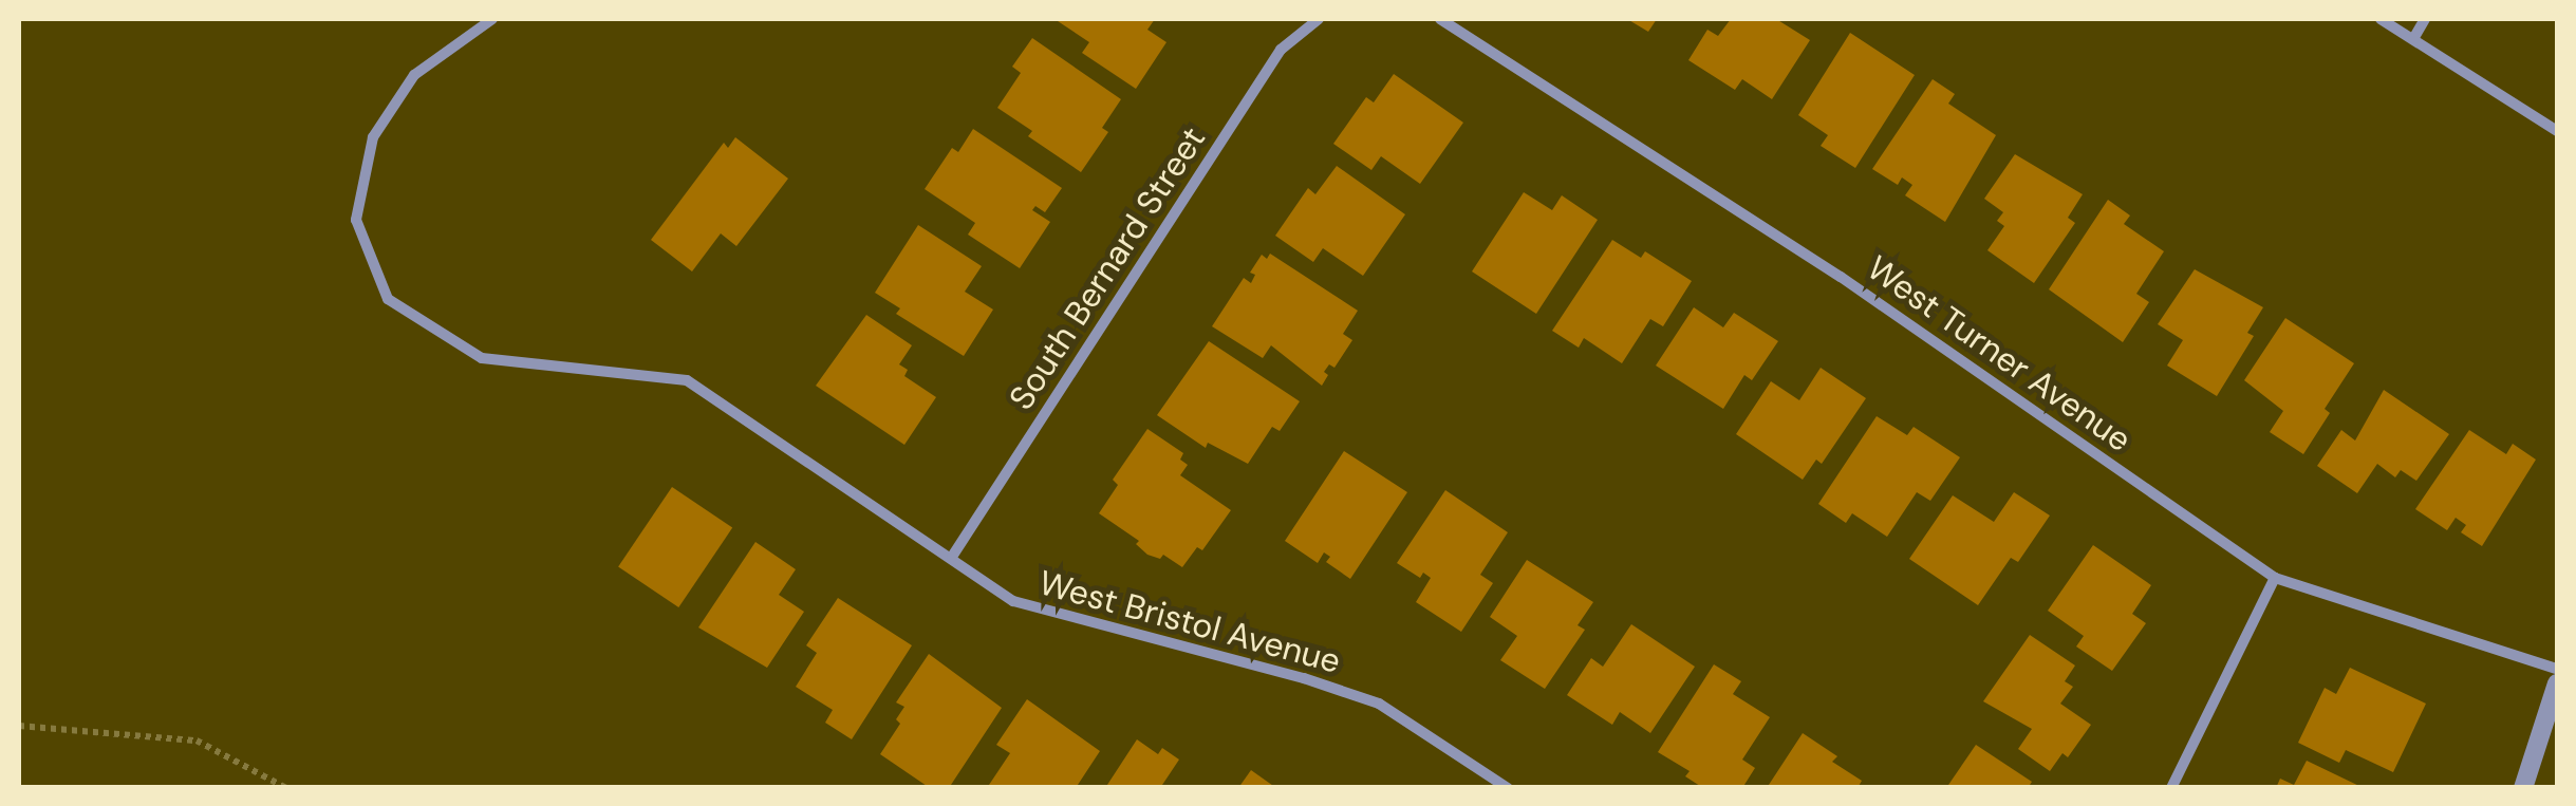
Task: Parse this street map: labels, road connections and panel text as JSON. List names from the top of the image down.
{
  "streets": {
    "street": ["South Bernard Street", "West Turner Avenue", "West Bristol Avenue"]
  },
  "crossings": [
    ["South Bernard Street", "West Bristol Avenue"]
  ]
}
